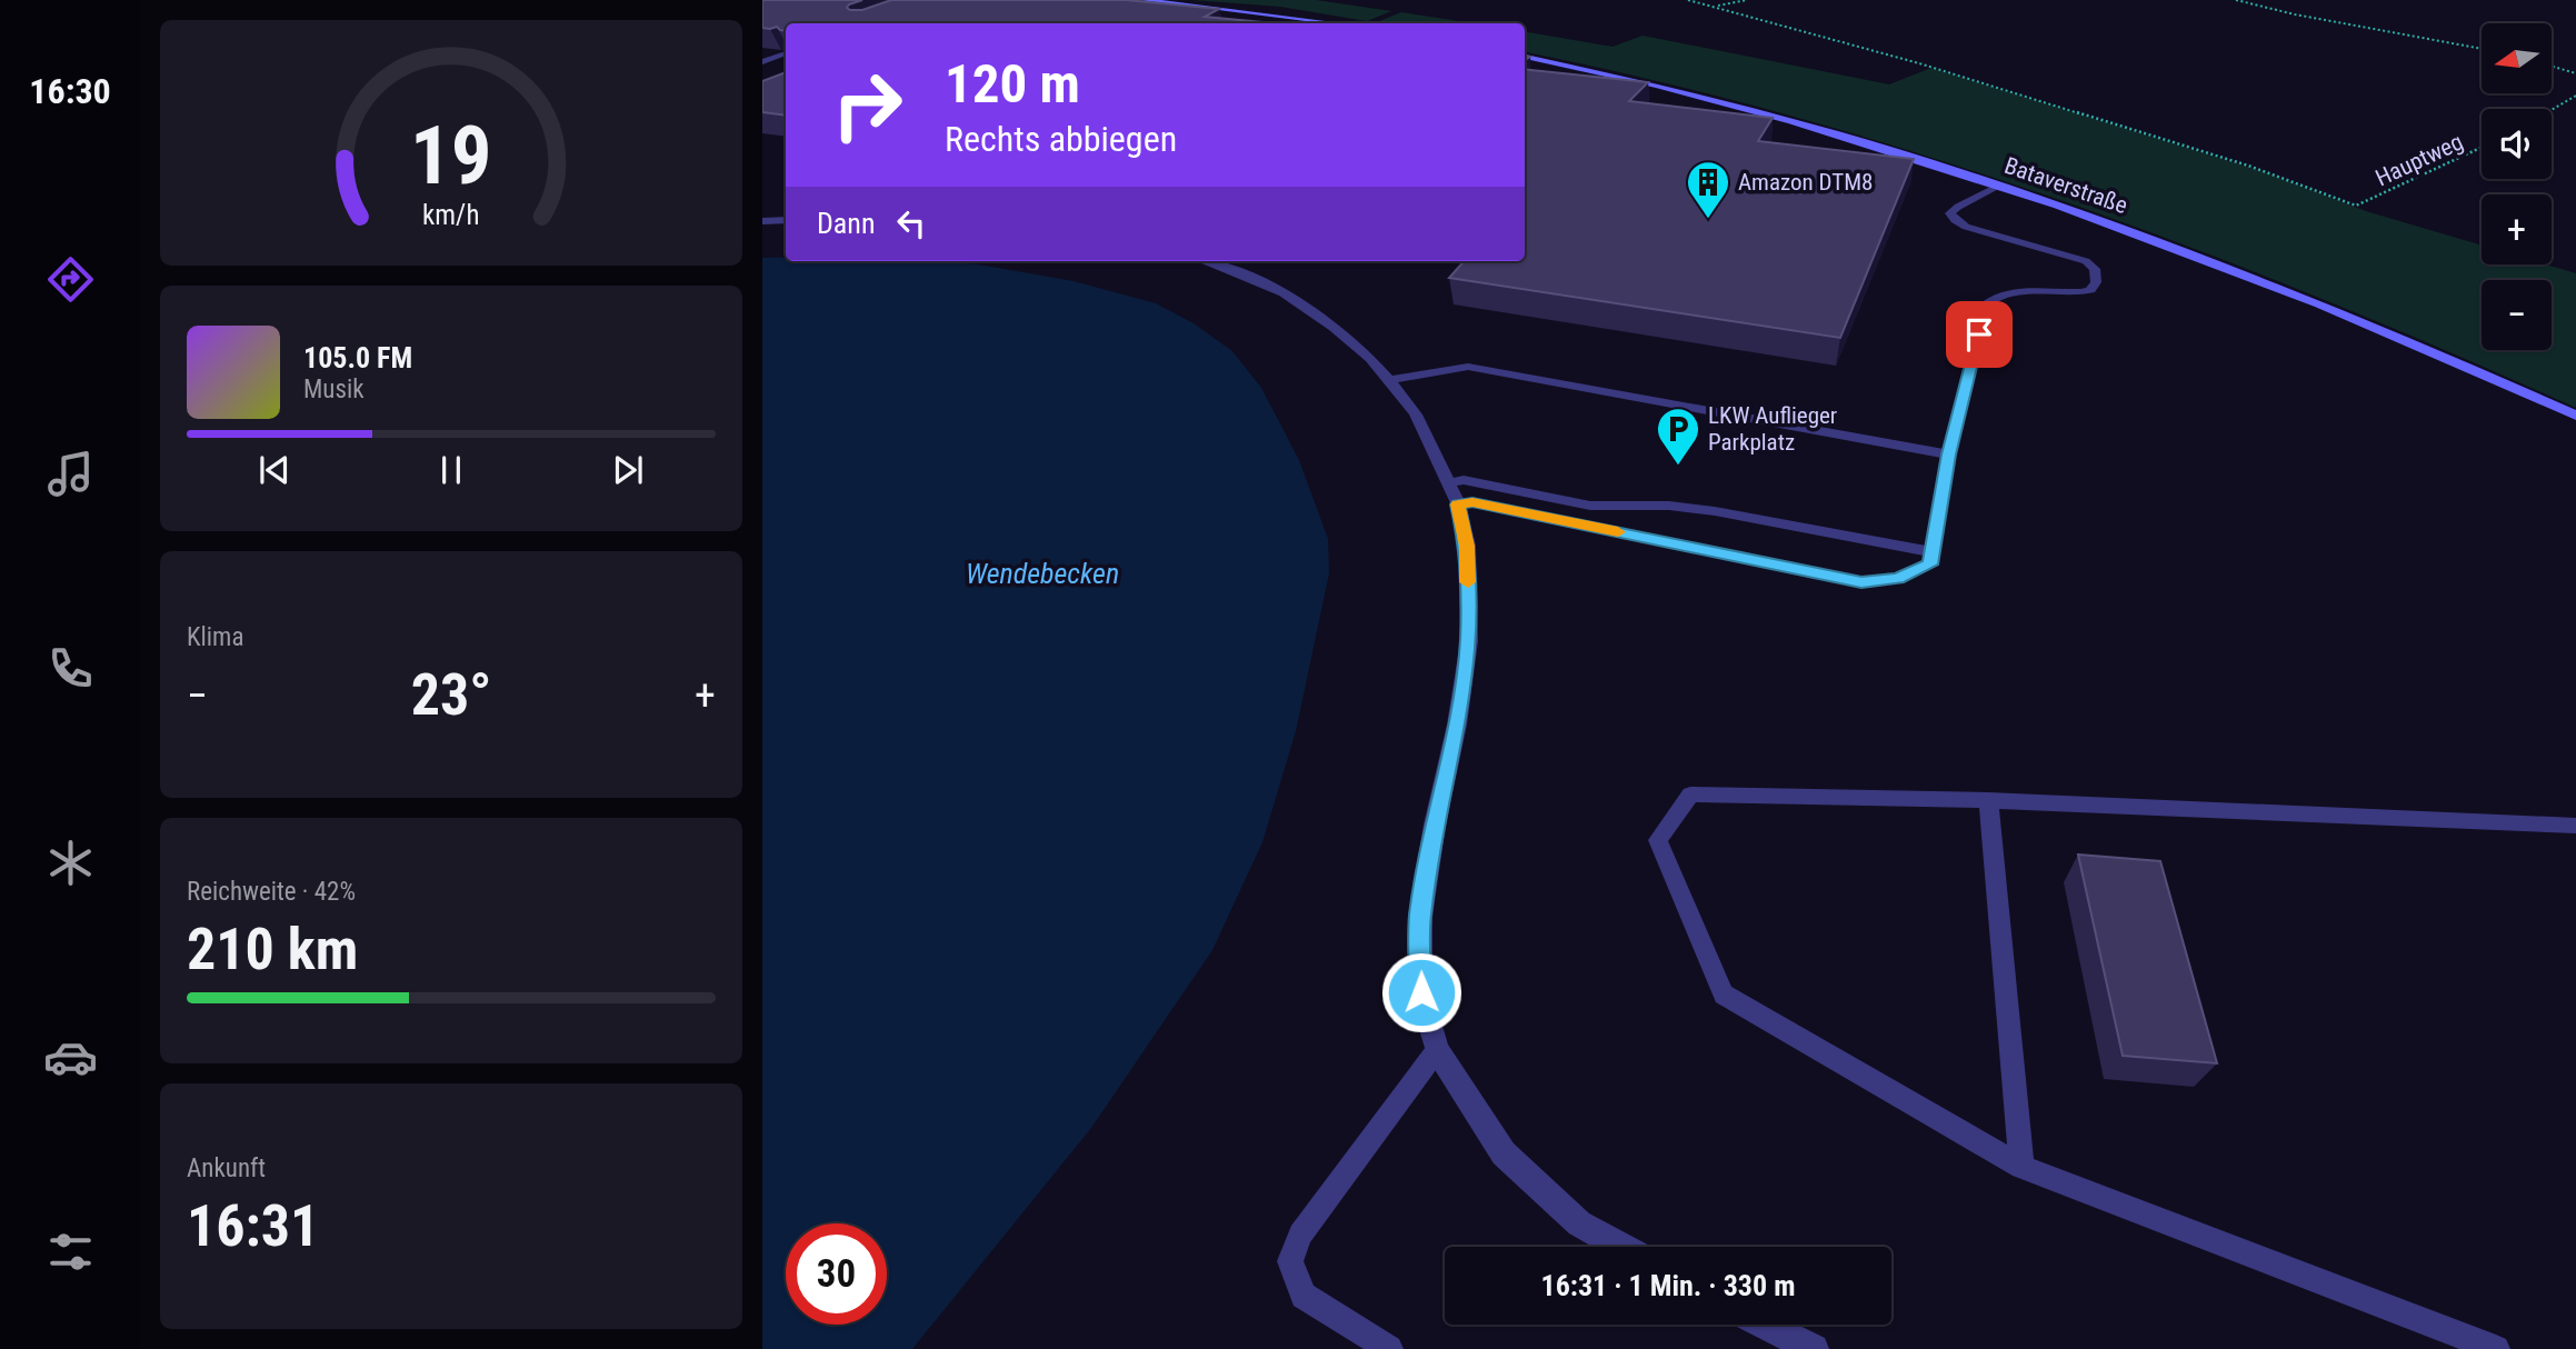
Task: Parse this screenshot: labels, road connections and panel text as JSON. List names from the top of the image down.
{
  "streets": {
    "street": ["Bataverstraße"],
    "path": ["Hauptweg"]
  },
  "water": ["Wendebecken"],
  "places": {
    "building": ["Amazon DTM8"],
    "parking": ["LKW Auflieger Parkplatz"]
  },
  "north": "left",
  "page": {
    "tabs": "16:30",
    "map_buttons": ["+", "−"],
    "turn": ["120 m", "Rechts abbiegen"],
    "then": "Dann",
    "song": ["105.0 FM", "Musik"],
    "tile": [
      "Klima",
      ["Reichweite · 42%", "210 km"],
      ["Ankunft", "16:31"]
    ],
    "heat": ["−", "23°", "+"],
    "limit": "30",
    "trip": "16:31 · 1 Min. · 330 m",
    "gauge": ["19", "km/h"]
  }
}
